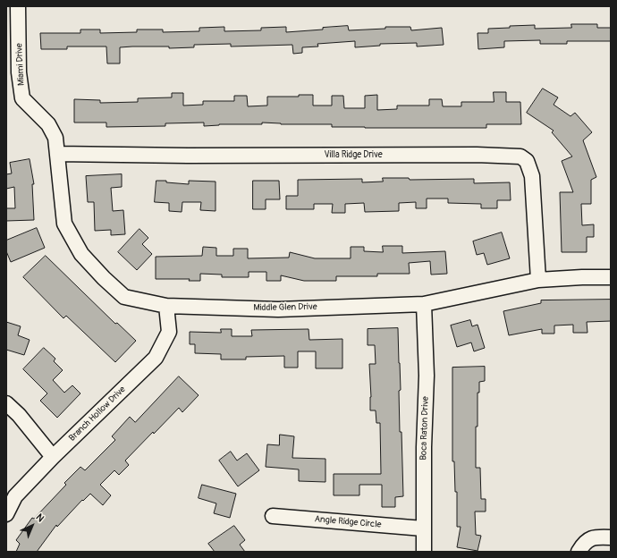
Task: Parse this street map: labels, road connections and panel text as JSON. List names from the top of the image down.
{
  "streets": {
    "street": [
      "Miami Drive",
      "Villa Ridge Drive",
      "Middle Glen Drive",
      "Branch Hollow Drive",
      "Boca Raton Drive",
      "Angle Ridge Circle"
    ]
  },
  "crossings": [
    ["Miami Drive", "Villa Ridge Drive"],
    ["Miami Drive", "Middle Glen Drive"],
    ["Villa Ridge Drive", "Middle Glen Drive"],
    ["Middle Glen Drive", "Branch Hollow Drive"],
    ["Middle Glen Drive", "Boca Raton Drive"],
    ["Boca Raton Drive", "Angle Ridge Circle"]
  ],
  "north": "top right"
}
